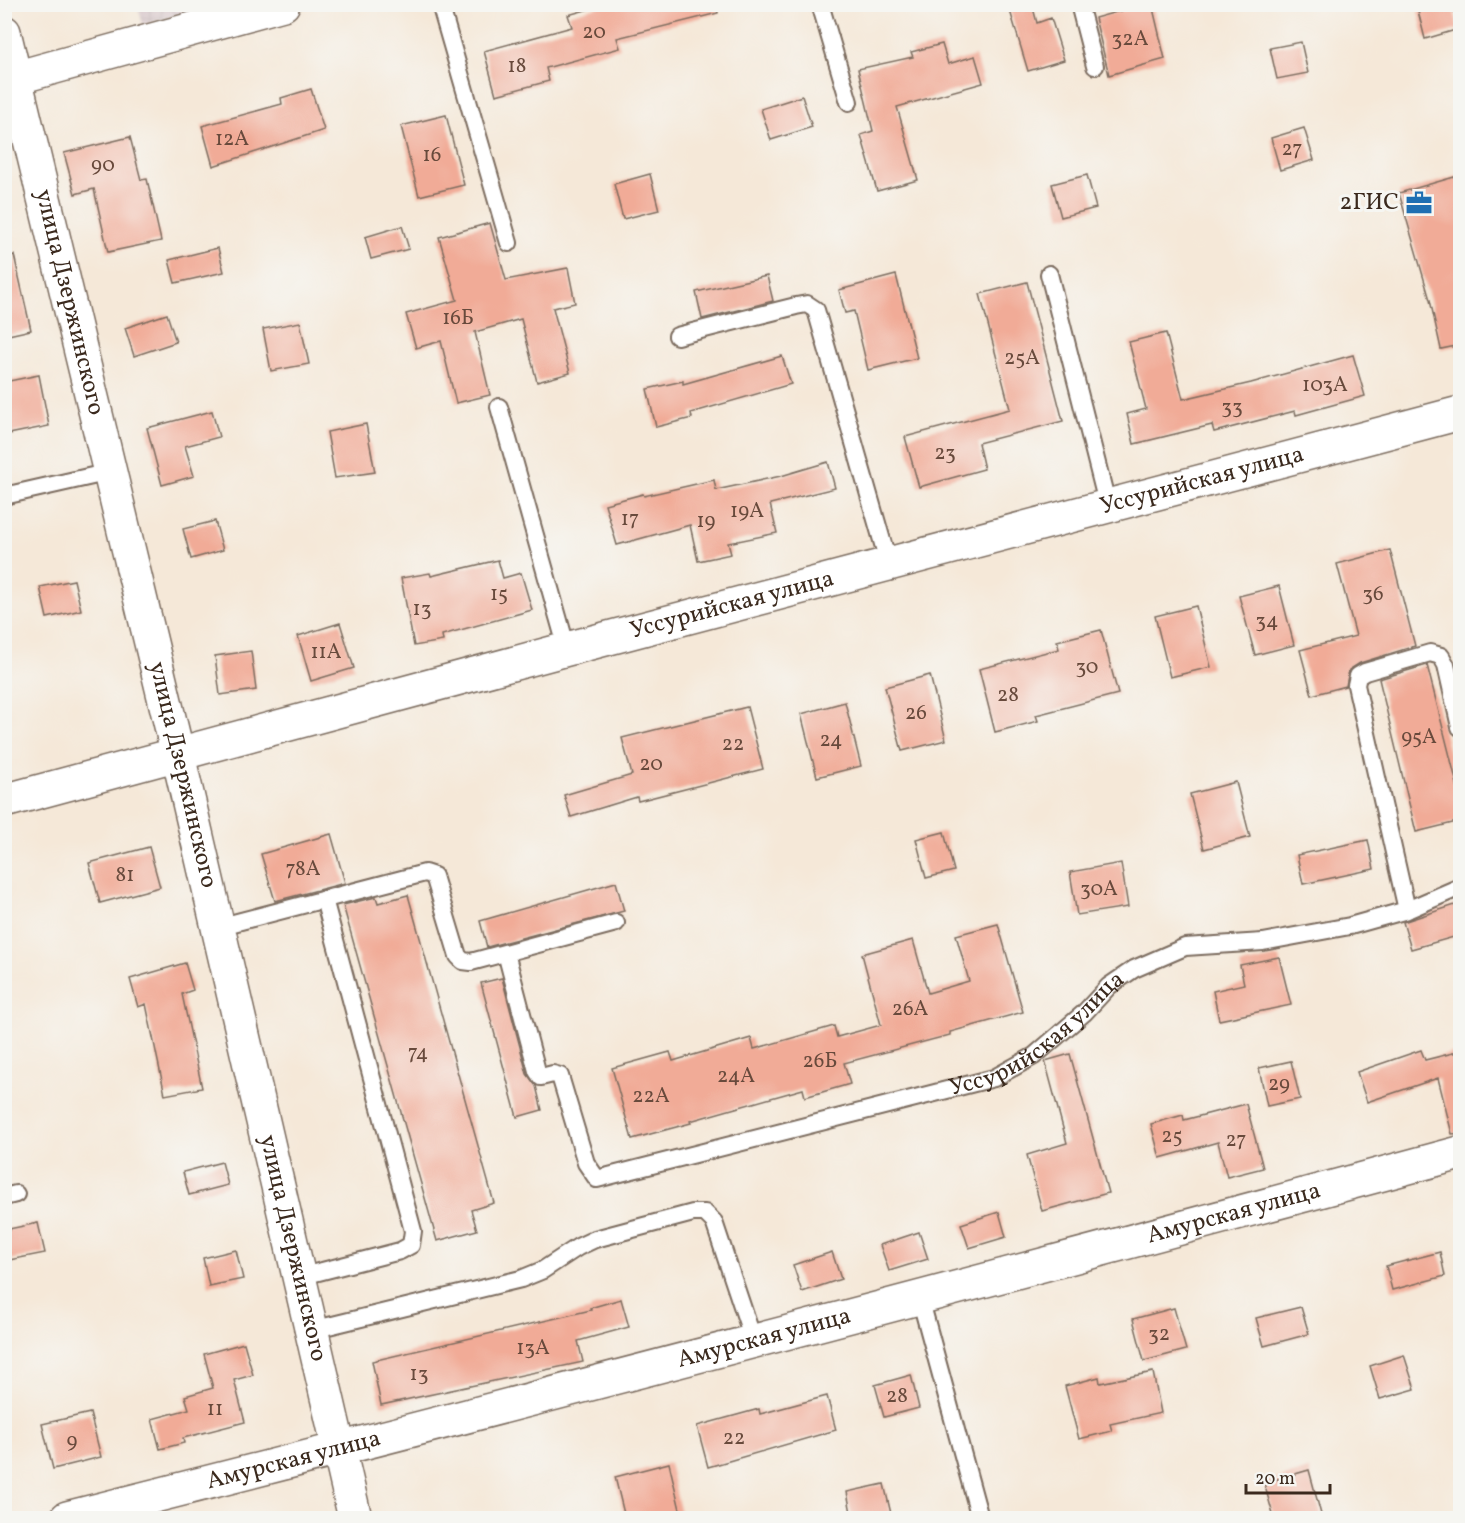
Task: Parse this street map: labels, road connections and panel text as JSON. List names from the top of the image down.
{
  "streets": {
    "street": ["улица Дзержинского", "Уссурийская улица", "Амурская улица"]
  },
  "crossings": [
    ["улица Дзержинского", "Уссурийская улица"],
    ["улица Дзержинского", "Амурская улица"]
  ],
  "places": {
    "office": ["2ГИС"]
  },
  "house_numbers": [
    "20",
    "32А",
    "18",
    "12А",
    "27",
    "16",
    "90",
    "16Б",
    "25А",
    "103А",
    "33",
    "23",
    "19А",
    "17",
    "19",
    "15",
    "36",
    "13",
    "34",
    "11А",
    "30",
    "28",
    "26",
    "95А",
    "24",
    "22",
    "20",
    "78А",
    "81",
    "30А",
    "26А",
    "74",
    "26Б",
    "24А",
    "29",
    "22А",
    "25",
    "27",
    "32",
    "13А",
    "13",
    "28",
    "11",
    "22",
    "9"
  ],
  "scale_bar": "20 m"
}
